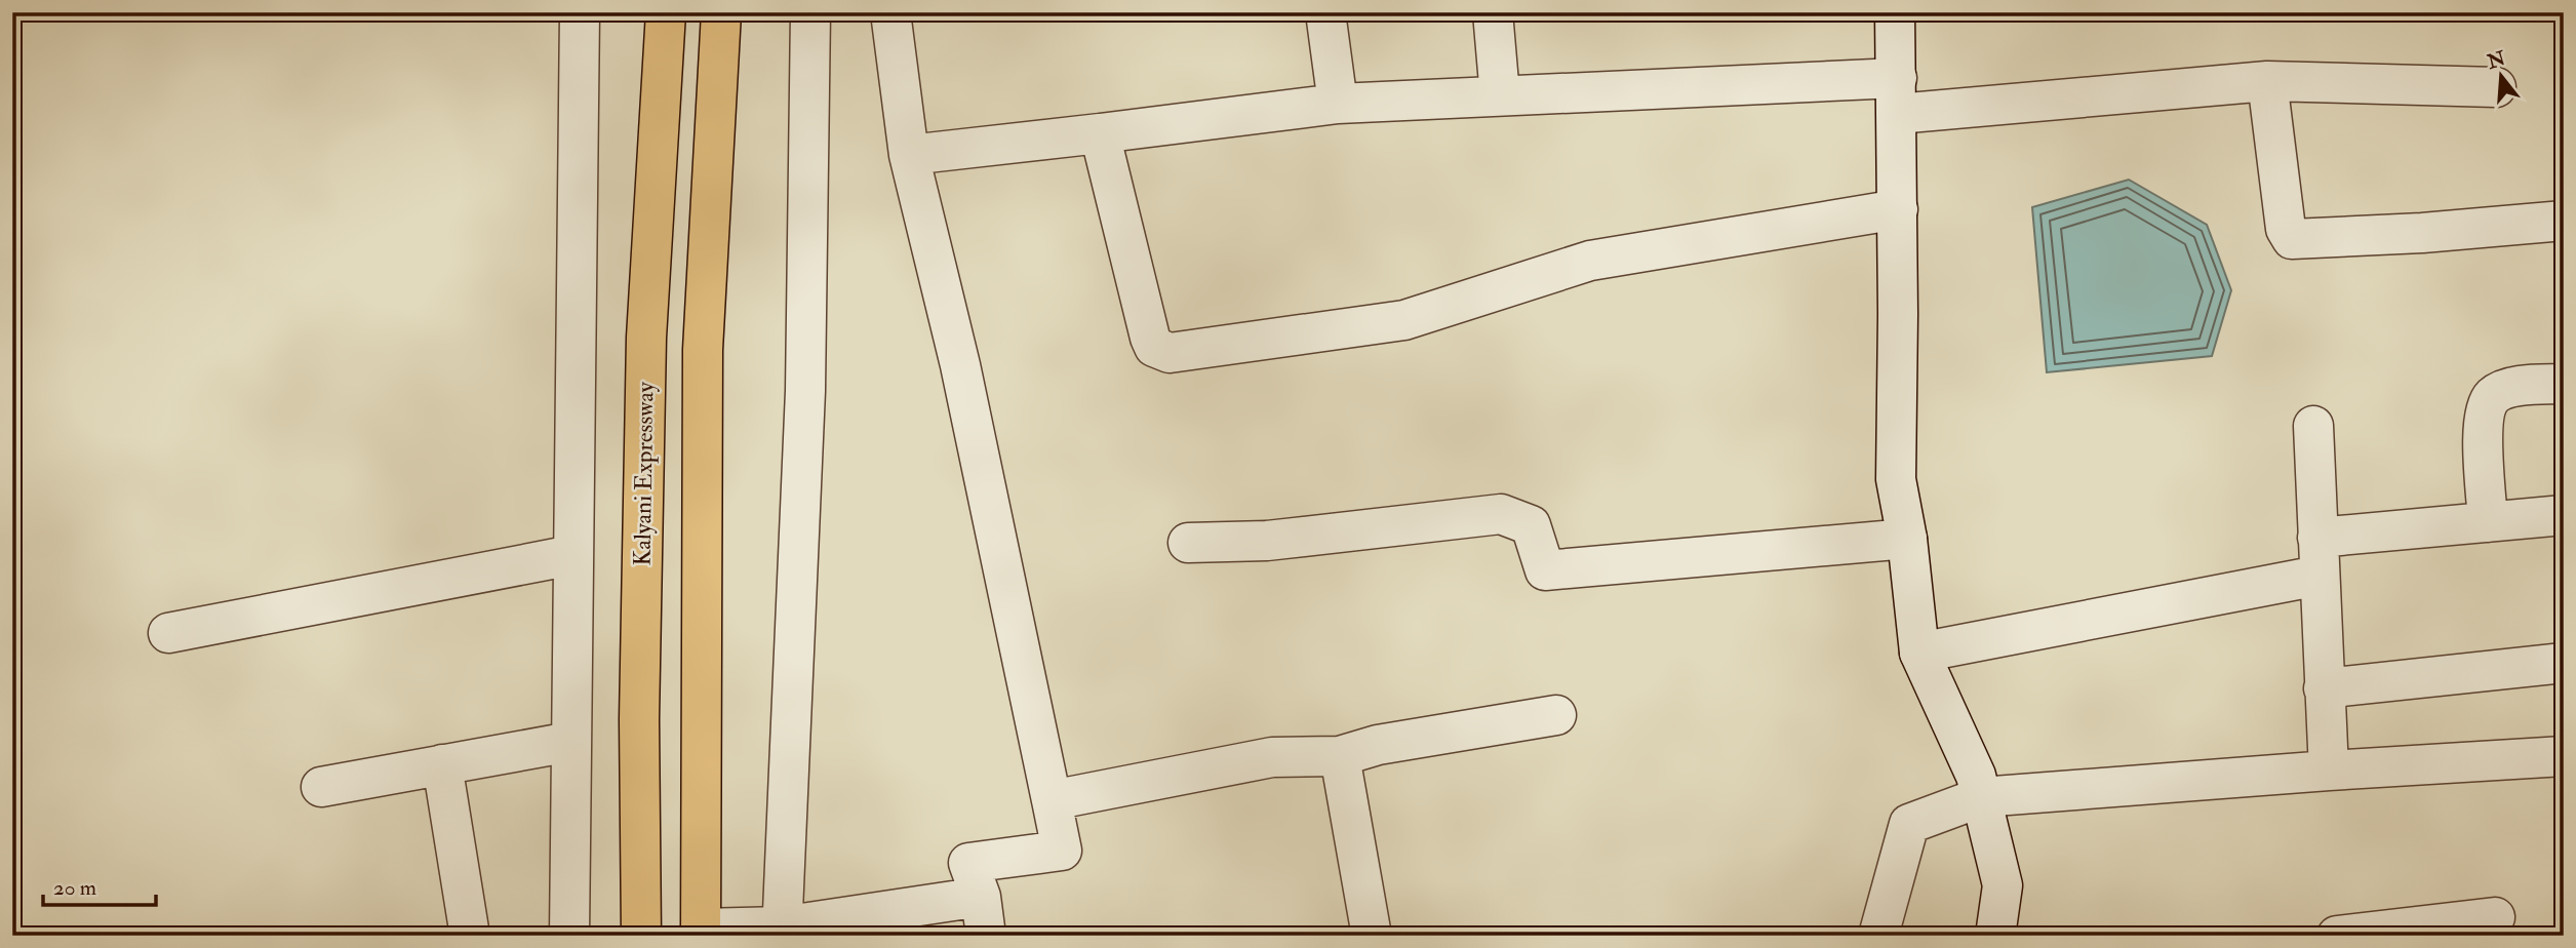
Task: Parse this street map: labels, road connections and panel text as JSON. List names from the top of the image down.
{
  "streets": {
    "highway": ["Kalyani Expressway"]
  },
  "scale_bar": "20 m",
  "north": "top"
}
